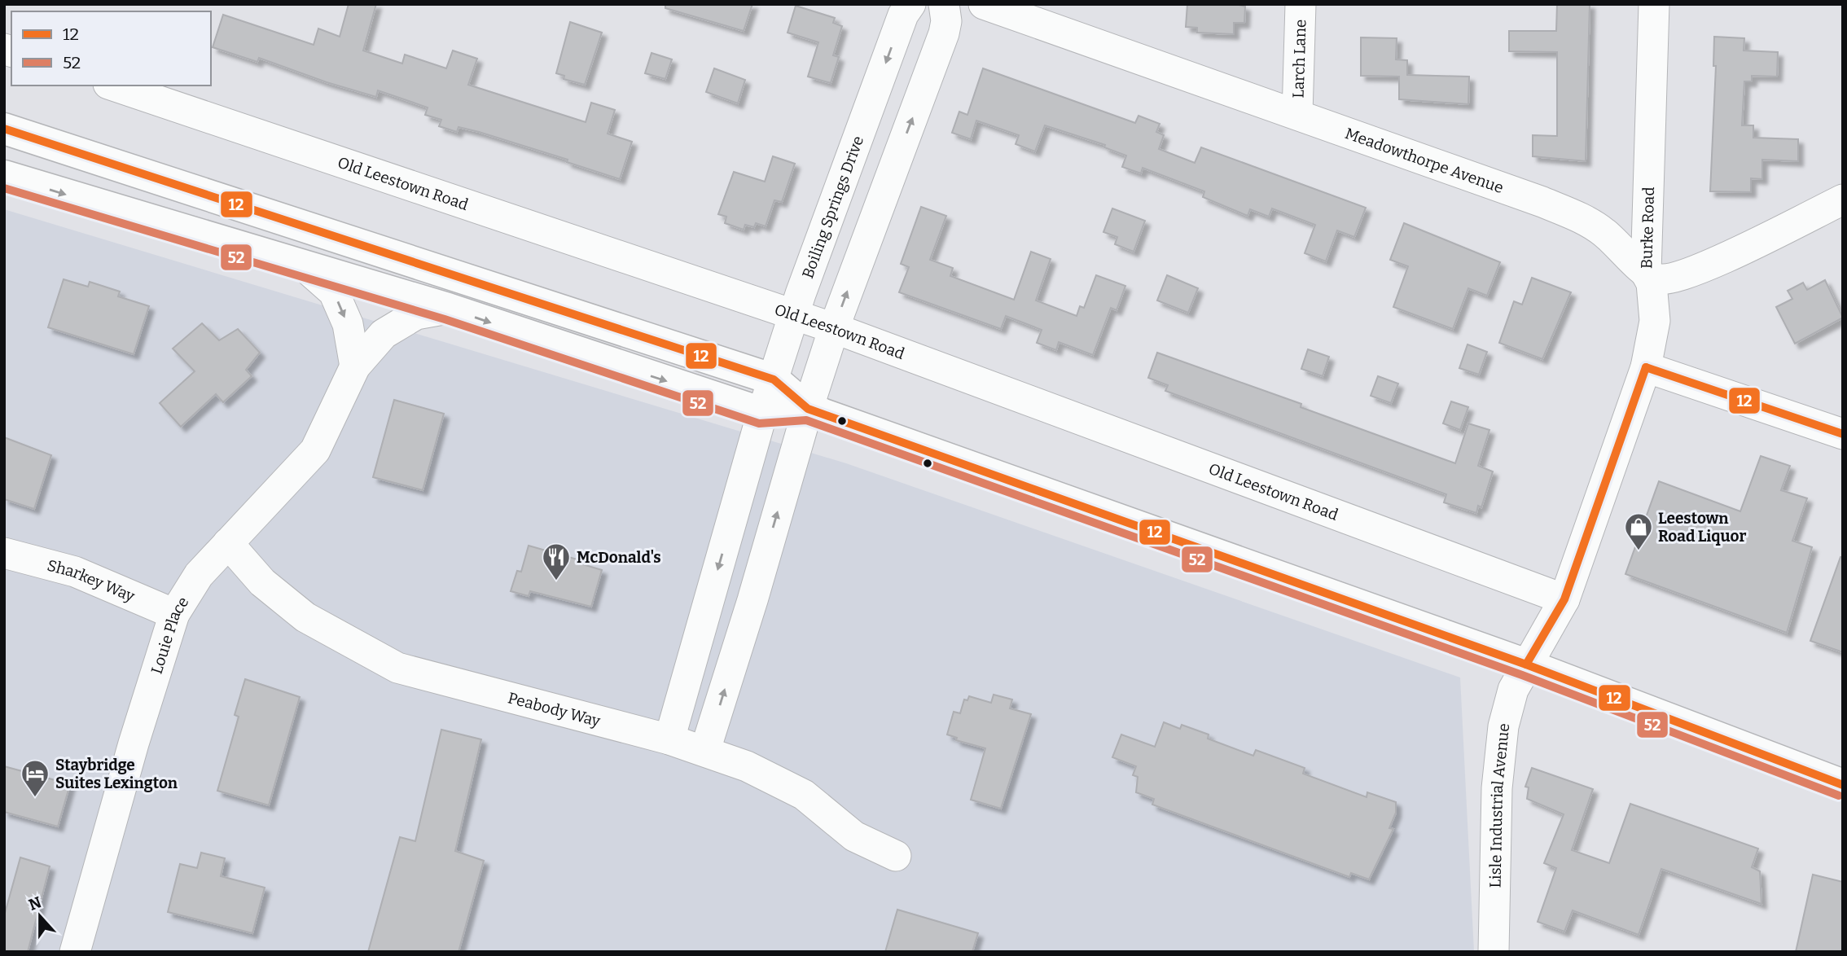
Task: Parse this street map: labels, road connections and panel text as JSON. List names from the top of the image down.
{
  "streets": {
    "street": [
      "Larch Lane",
      "Meadowthorpe Avenue",
      "Old Leestown Road",
      "Boiling Springs Drive",
      "Burke Road",
      "Sharkey Way",
      "Louie Place",
      "Peabody Way",
      "Lisle Industrial Avenue"
    ]
  },
  "crossings": [
    ["Larch Lane", "Meadowthorpe Avenue"],
    ["Meadowthorpe Avenue", "Burke Road"],
    ["Old Leestown Road", "Boiling Springs Drive"],
    ["Old Leestown Road", "Burke Road"],
    ["Boiling Springs Drive", "Peabody Way"],
    ["Burke Road", "Lisle Industrial Avenue"],
    ["Sharkey Way", "Louie Place"],
    ["Louie Place", "Peabody Way"]
  ],
  "places": {
    "shop": ["Leestown Road Liquor"],
    "restaurant": ["McDonald's"],
    "hotel": ["Staybridge Suites Lexington"]
  },
  "lines": ["transit line 12", "transit line 52"],
  "legend": ["12", "52"],
  "north": "top"
}
